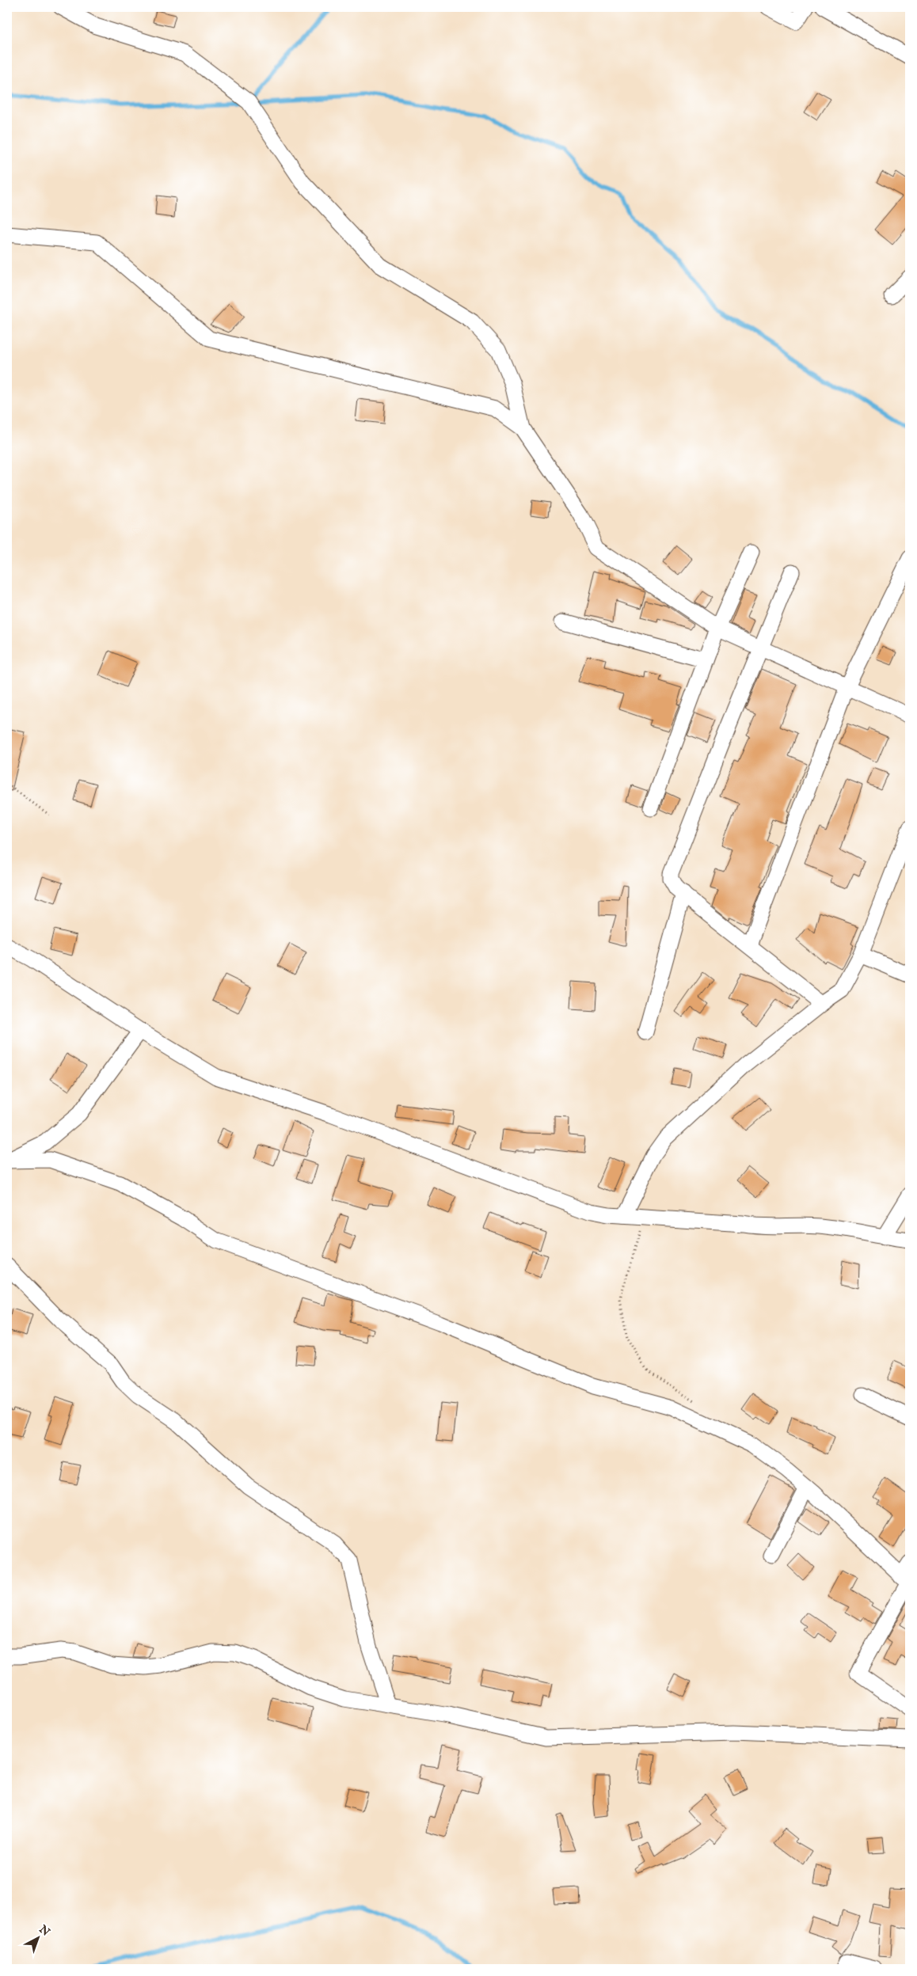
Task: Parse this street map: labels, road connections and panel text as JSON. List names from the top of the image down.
{
  "north": "top right"
}
